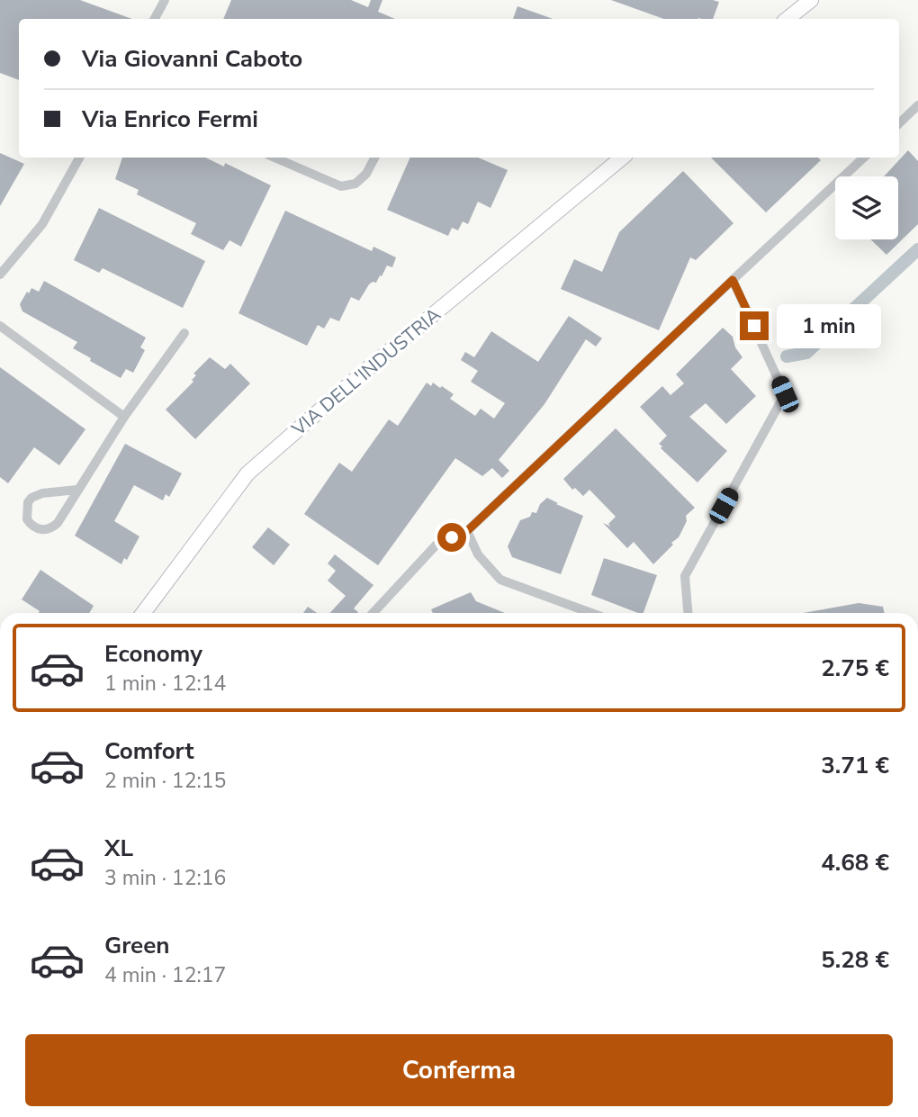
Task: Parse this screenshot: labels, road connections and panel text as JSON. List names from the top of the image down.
{
  "streets": {
    "main road": ["VIA DELL'INDUSTRIA"]
  },
  "page": {
    "banner": ["Via Giovanni Caboto", "Via Enrico Fermi"],
    "bubble": "1 min",
    "list": [
      {
        "name": "Economy",
        "note": "1 min · 12:14",
        "value": "2.75 €"
      },
      {
        "name": "Comfort",
        "note": "2 min · 12:15",
        "value": "3.71 €"
      },
      {
        "name": "XL",
        "note": "3 min · 12:16",
        "value": "4.68 €"
      },
      {
        "name": "Green",
        "note": "4 min · 12:17",
        "value": "5.28 €"
      }
    ],
    "buttons": "Conferma"
  }
}
